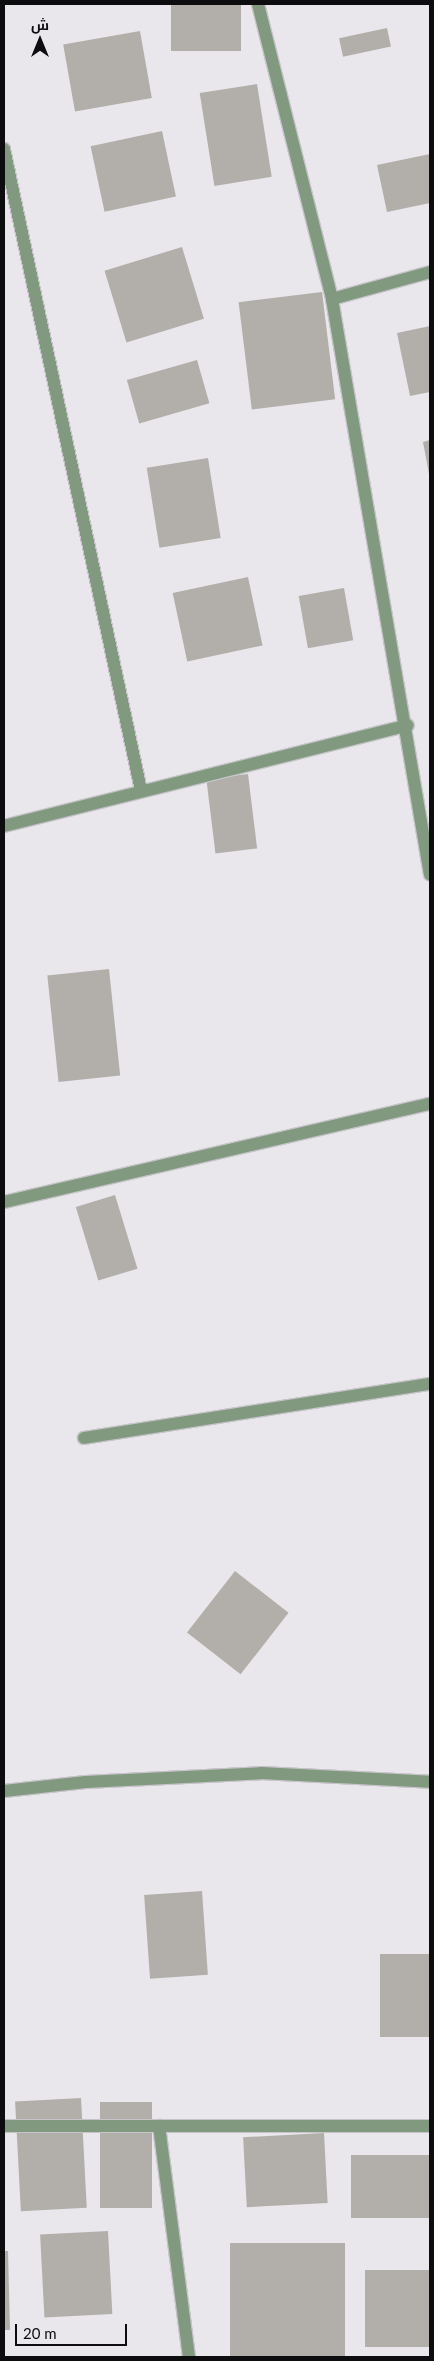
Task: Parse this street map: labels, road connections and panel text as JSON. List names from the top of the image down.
{
  "scale_bar": "20 m",
  "north": "top"
}
